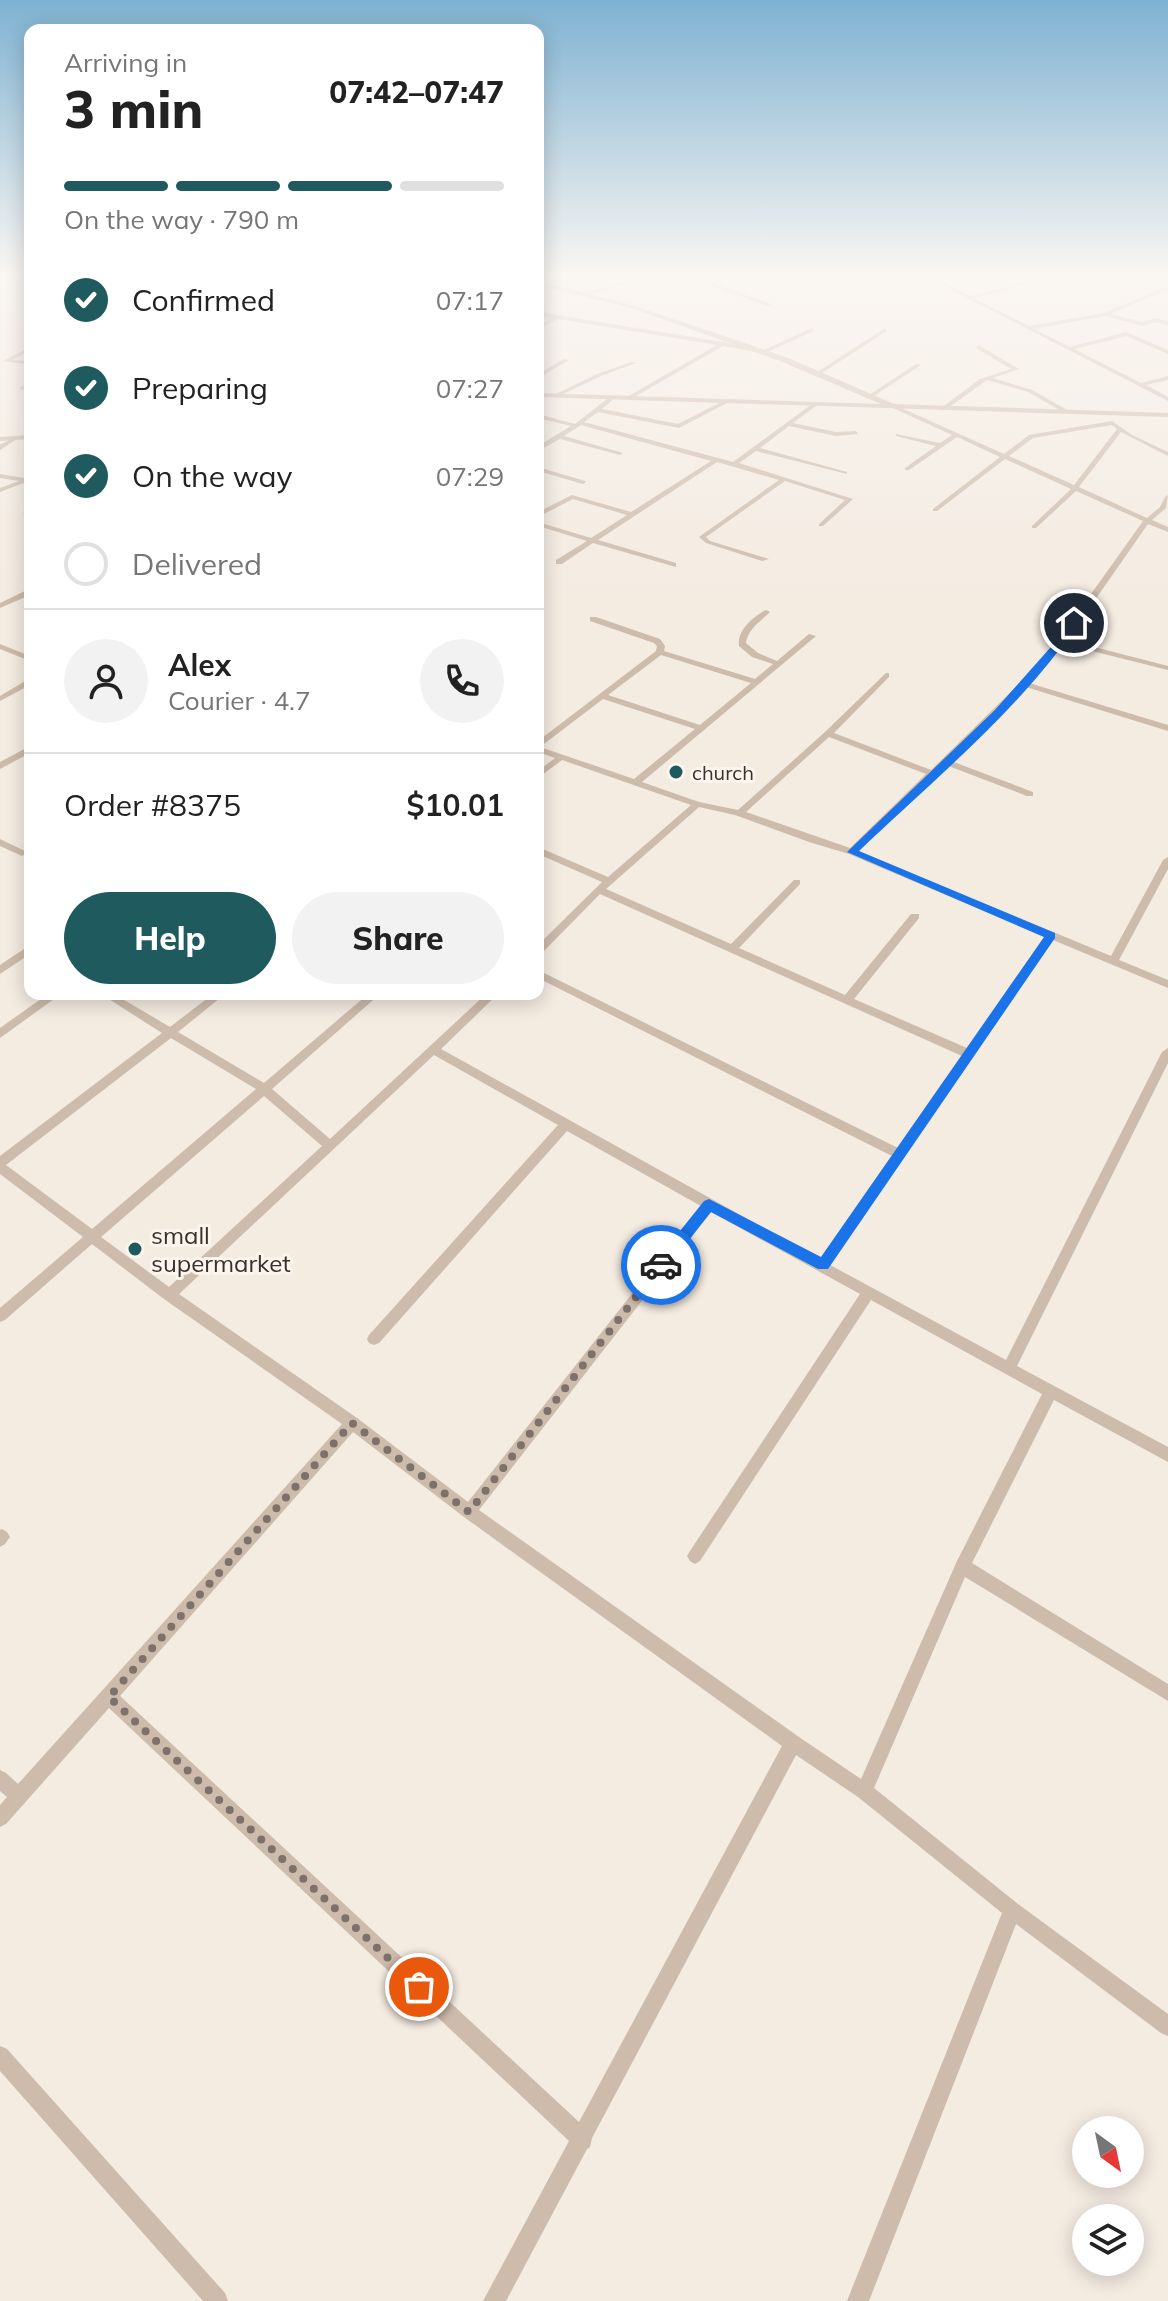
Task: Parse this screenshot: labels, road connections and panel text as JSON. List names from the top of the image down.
{
  "places": ["church", "small supermarket"],
  "north": "bottom right",
  "page": {
    "heading": ["3 min", "Arriving in", "07:42–07:47"],
    "panel": [
      "Alex",
      "Courier · 4.7",
      "Order #8375",
      "$10.01"
    ],
    "bar": "On the way · 790 m",
    "list": [
      ["Confirmed", "07:17"],
      ["Preparing", "07:27"],
      ["On the way", "07:29"],
      "Delivered"
    ],
    "buttons": ["Help", "Share"]
  }
}
